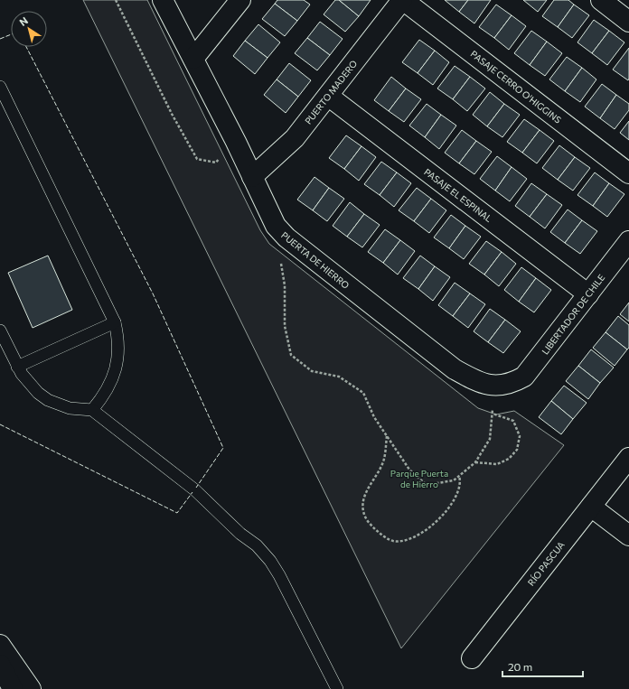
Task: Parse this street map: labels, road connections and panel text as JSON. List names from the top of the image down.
{
  "streets": {
    "main road": [
      "PASAJE CERRO O'HIGGINS",
      "PUERTO MADERO",
      "PASAJE EL ESPINAL",
      "PUERTA DE HIERRO",
      "LIBERTADOR DE CHILE",
      "RÍO PASCUA"
    ]
  },
  "crossings": [
    ["PASAJE CERRO O'HIGGINS", "PUERTO MADERO"],
    ["PUERTO MADERO", "PASAJE EL ESPINAL"],
    ["PUERTO MADERO", "PUERTA DE HIERRO"],
    ["PASAJE EL ESPINAL", "LIBERTADOR DE CHILE"],
    ["PUERTA DE HIERRO", "LIBERTADOR DE CHILE"]
  ],
  "parks": ["Parque Puerta de Hierro"],
  "scale_bar": "20 m",
  "north": "top left"
}
